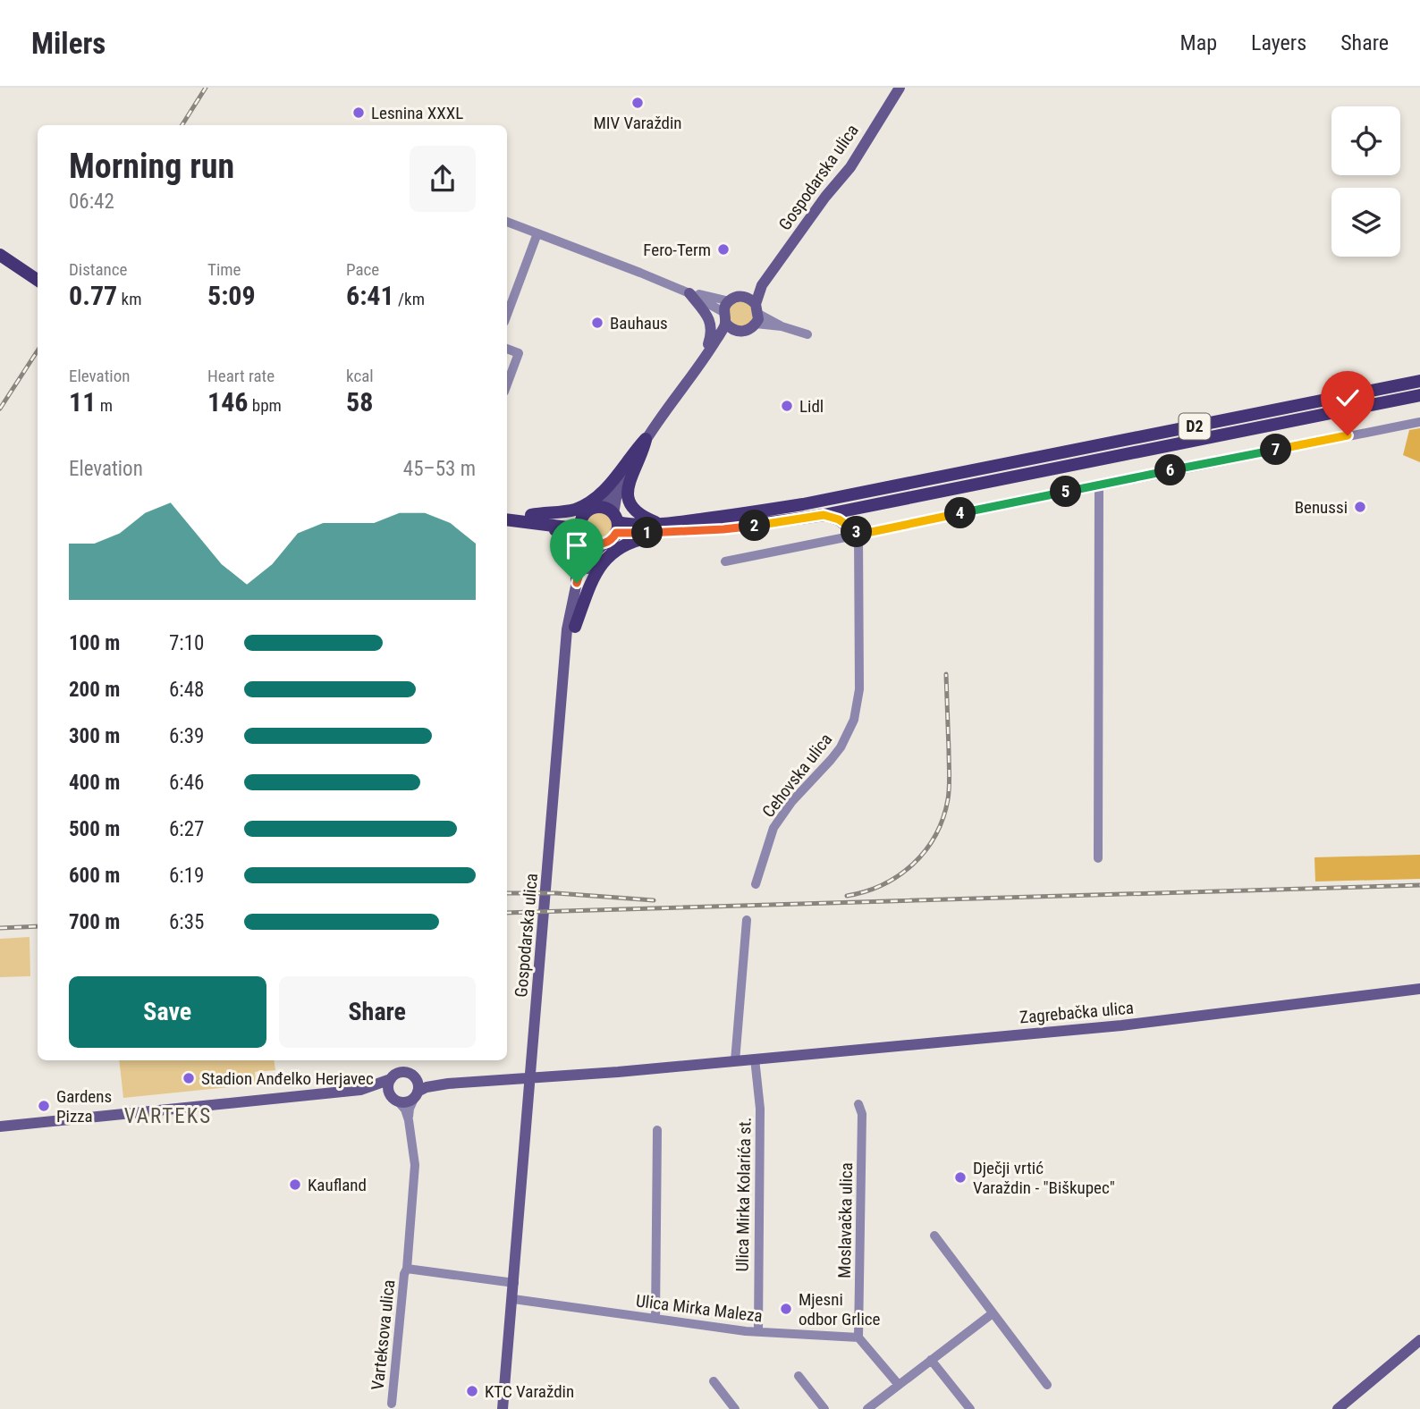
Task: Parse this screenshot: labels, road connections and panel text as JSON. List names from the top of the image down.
{
  "streets": {
    "main road": ["Gospodarska ulica", "D2", "Zagrebačka ulica"],
    "street": [
      "Cehovska ulica",
      "Ulica Mirka Kolarića st.",
      "Moslavačka ulica",
      "Ulica Mirka Maleza",
      "Varteksova ulica"
    ]
  },
  "crossings": [
    ["Gospodarska ulica", "D2"],
    ["Gospodarska ulica", "Zagrebačka ulica"],
    ["Gospodarska ulica", "Ulica Mirka Maleza"],
    ["Gospodarska ulica", "Varteksova ulica"],
    ["Zagrebačka ulica", "Ulica Mirka Kolarića st."],
    ["Zagrebačka ulica", "Varteksova ulica"],
    ["Ulica Mirka Kolarića st.", "Ulica Mirka Maleza"],
    ["Moslavačka ulica", "Ulica Mirka Maleza"]
  ],
  "districts": ["VARTEKS"],
  "places": [
    "MIV Varaždin",
    "Lesnina XXXL",
    "Fero-Term",
    "Bauhaus",
    "Lidl",
    "Benussi",
    "Stadion Anđelko Herjavec",
    "Gardens Pizza",
    "Dječji vrtić Varaždin - \"Biškupec\"",
    "Kaufland",
    "Mjesni odbor Grlice",
    "KTC Varaždin"
  ],
  "page": {
    "header": "Milers",
    "nav": ["Map", "Layers", "Share"],
    "heading": ["Morning run", "06:42"],
    "stats": [
      ["Distance", "0.77 km"],
      ["Time", "5:09"],
      ["Pace", "6:41 /km"],
      ["Elevation", "11 m"],
      ["Heart rate", "146 bpm"],
      ["kcal", "58"]
    ],
    "pins": [
      "7",
      "6",
      "5",
      "4",
      "2",
      "3",
      "1"
    ],
    "chart": ["Elevation", "45–53 m"],
    "list": [
      {
        "name": "100 m",
        "note": "7:10"
      },
      {
        "name": "200 m",
        "note": "6:48"
      },
      {
        "name": "300 m",
        "note": "6:39"
      },
      {
        "name": "400 m",
        "note": "6:46"
      },
      {
        "name": "500 m",
        "note": "6:27"
      },
      {
        "name": "600 m",
        "note": "6:19"
      },
      {
        "name": "700 m",
        "note": "6:35"
      }
    ],
    "buttons": ["Save", "Share"]
  }
}
